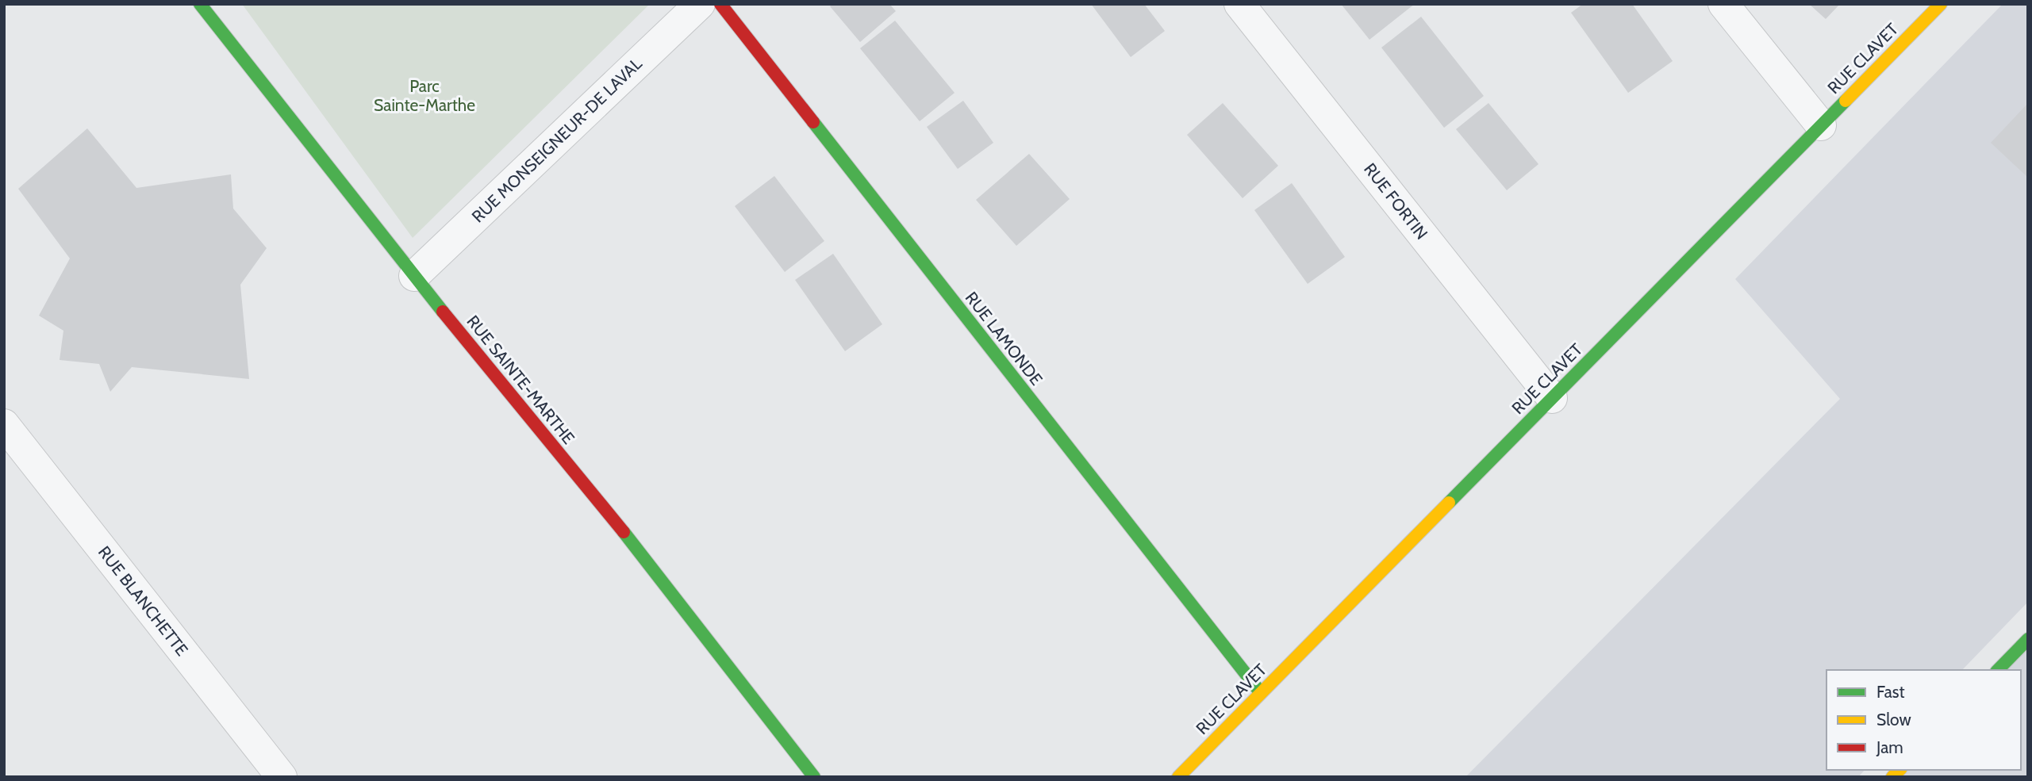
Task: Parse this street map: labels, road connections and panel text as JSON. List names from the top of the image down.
{
  "streets": {
    "street": [
      "RUE CLAVET",
      "RUE MONSEIGNEUR-DE LAVAL",
      "RUE FORTIN",
      "RUE LAMONDE",
      "RUE SAINTE-MARTHE",
      "RUE BLANCHETTE"
    ]
  },
  "crossings": [
    ["RUE CLAVET", "RUE FORTIN"],
    ["RUE CLAVET", "RUE LAMONDE"],
    ["RUE MONSEIGNEUR-DE LAVAL", "RUE SAINTE-MARTHE"]
  ],
  "parks": ["Parc Sainte-Marthe"],
  "legend": ["Fast", "Slow", "Jam"]
}
